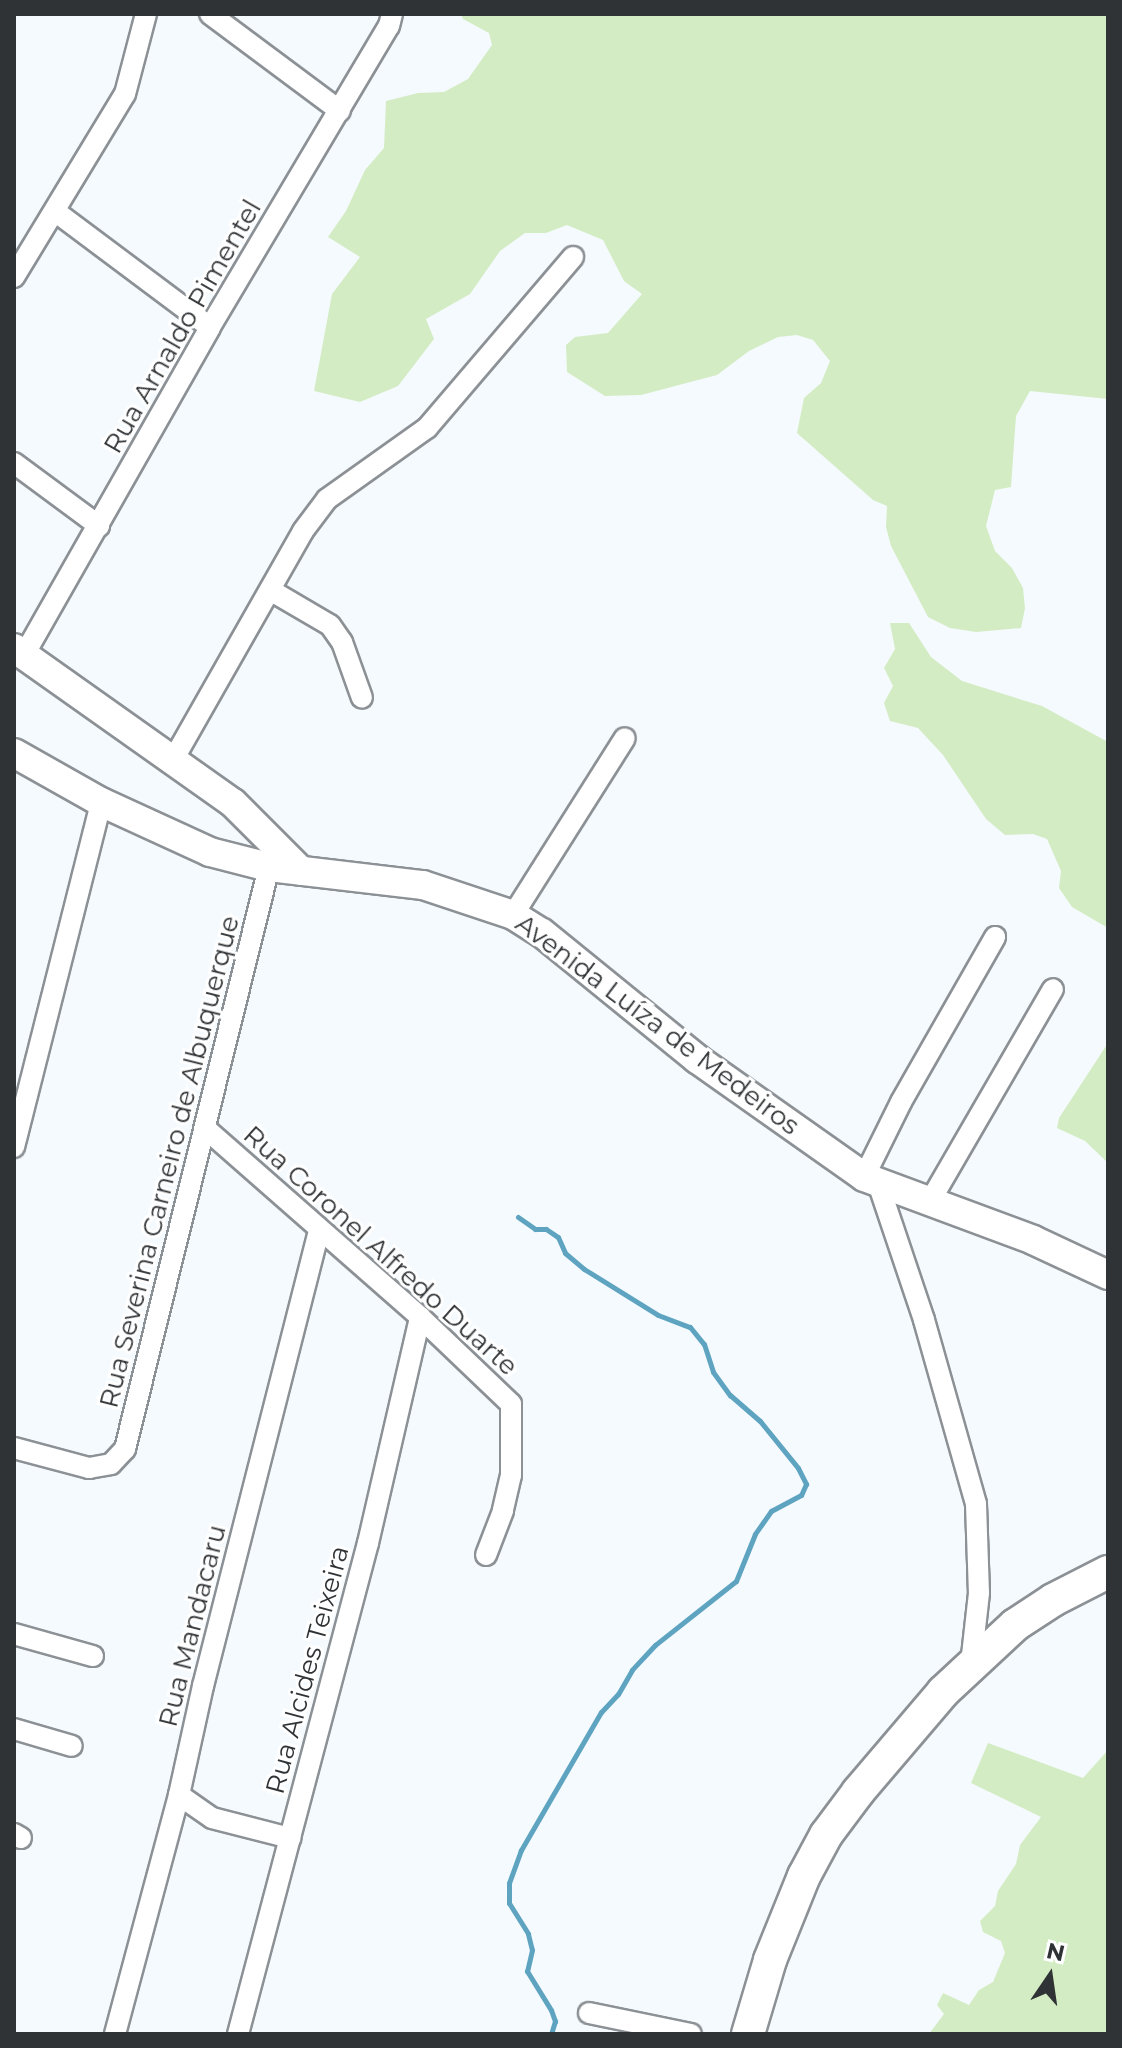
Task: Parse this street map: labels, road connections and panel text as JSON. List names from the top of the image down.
{
  "streets": {
    "street": [
      "Rua Arnaldo Pimentel",
      "Avenida Luíza de Medeiros",
      "Rua Severina Carneiro de Albuquerque",
      "Rua Coronel Alfredo Duarte",
      "Rua Mandacaru",
      "Rua Alcides Teixeira"
    ]
  },
  "crossings": [
    ["Avenida Luíza de Medeiros", "Rua Severina Carneiro de Albuquerque"],
    ["Rua Severina Carneiro de Albuquerque", "Rua Coronel Alfredo Duarte"],
    ["Rua Coronel Alfredo Duarte", "Rua Mandacaru"],
    ["Rua Coronel Alfredo Duarte", "Rua Alcides Teixeira"]
  ],
  "north": "top"
}
